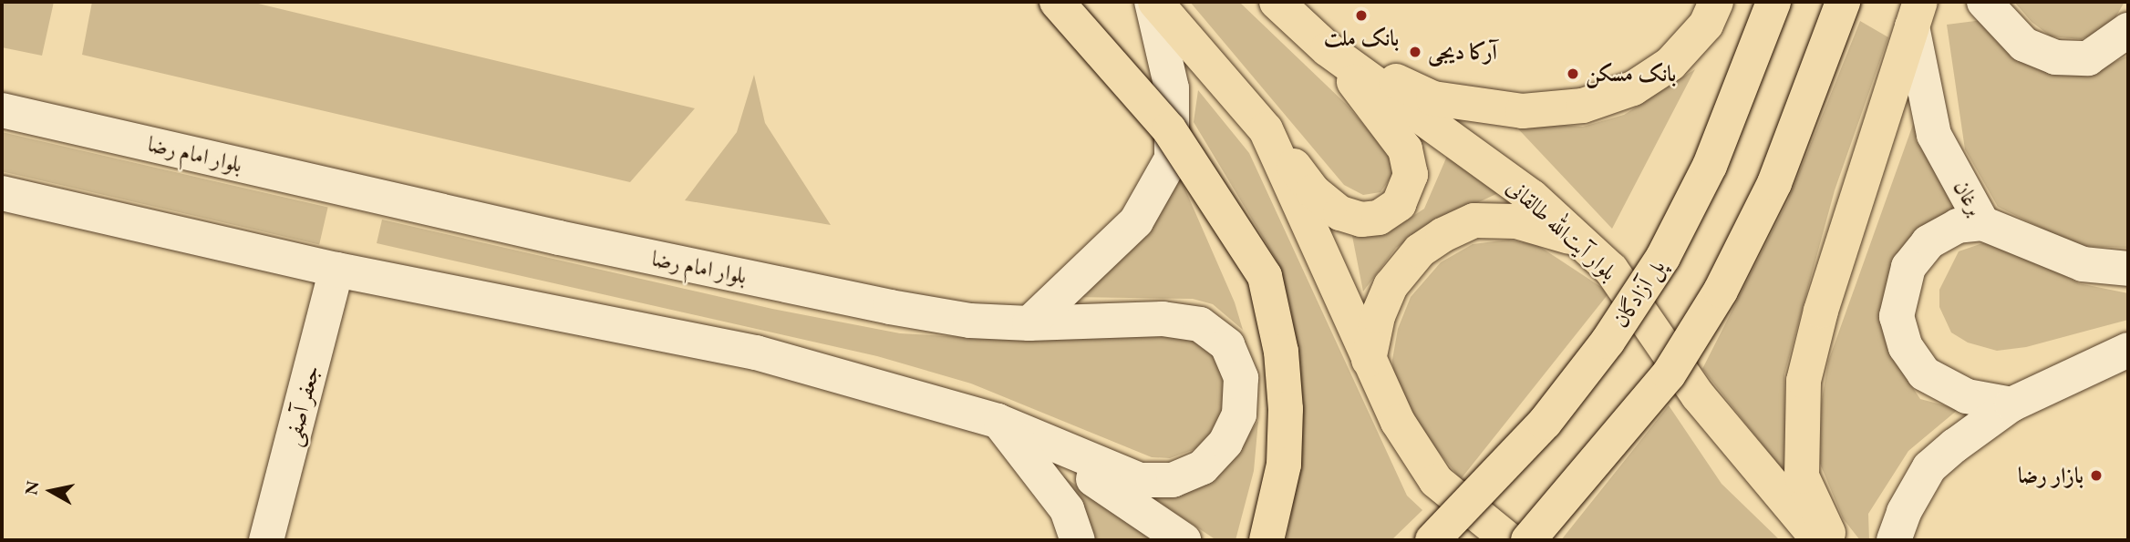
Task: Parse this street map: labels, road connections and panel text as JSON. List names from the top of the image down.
{
  "streets": {
    "main road": [
      "بلوار امام رضا",
      "برغان",
      "بلوار آیت‌الله طالقانی",
      "پل آزادگان",
      "جعفر آصفی"
    ]
  },
  "places": [
    "بانک ملت",
    "آرکا دیجی",
    "بانک مسکن",
    "بازار رضا"
  ],
  "north": "left"
}
